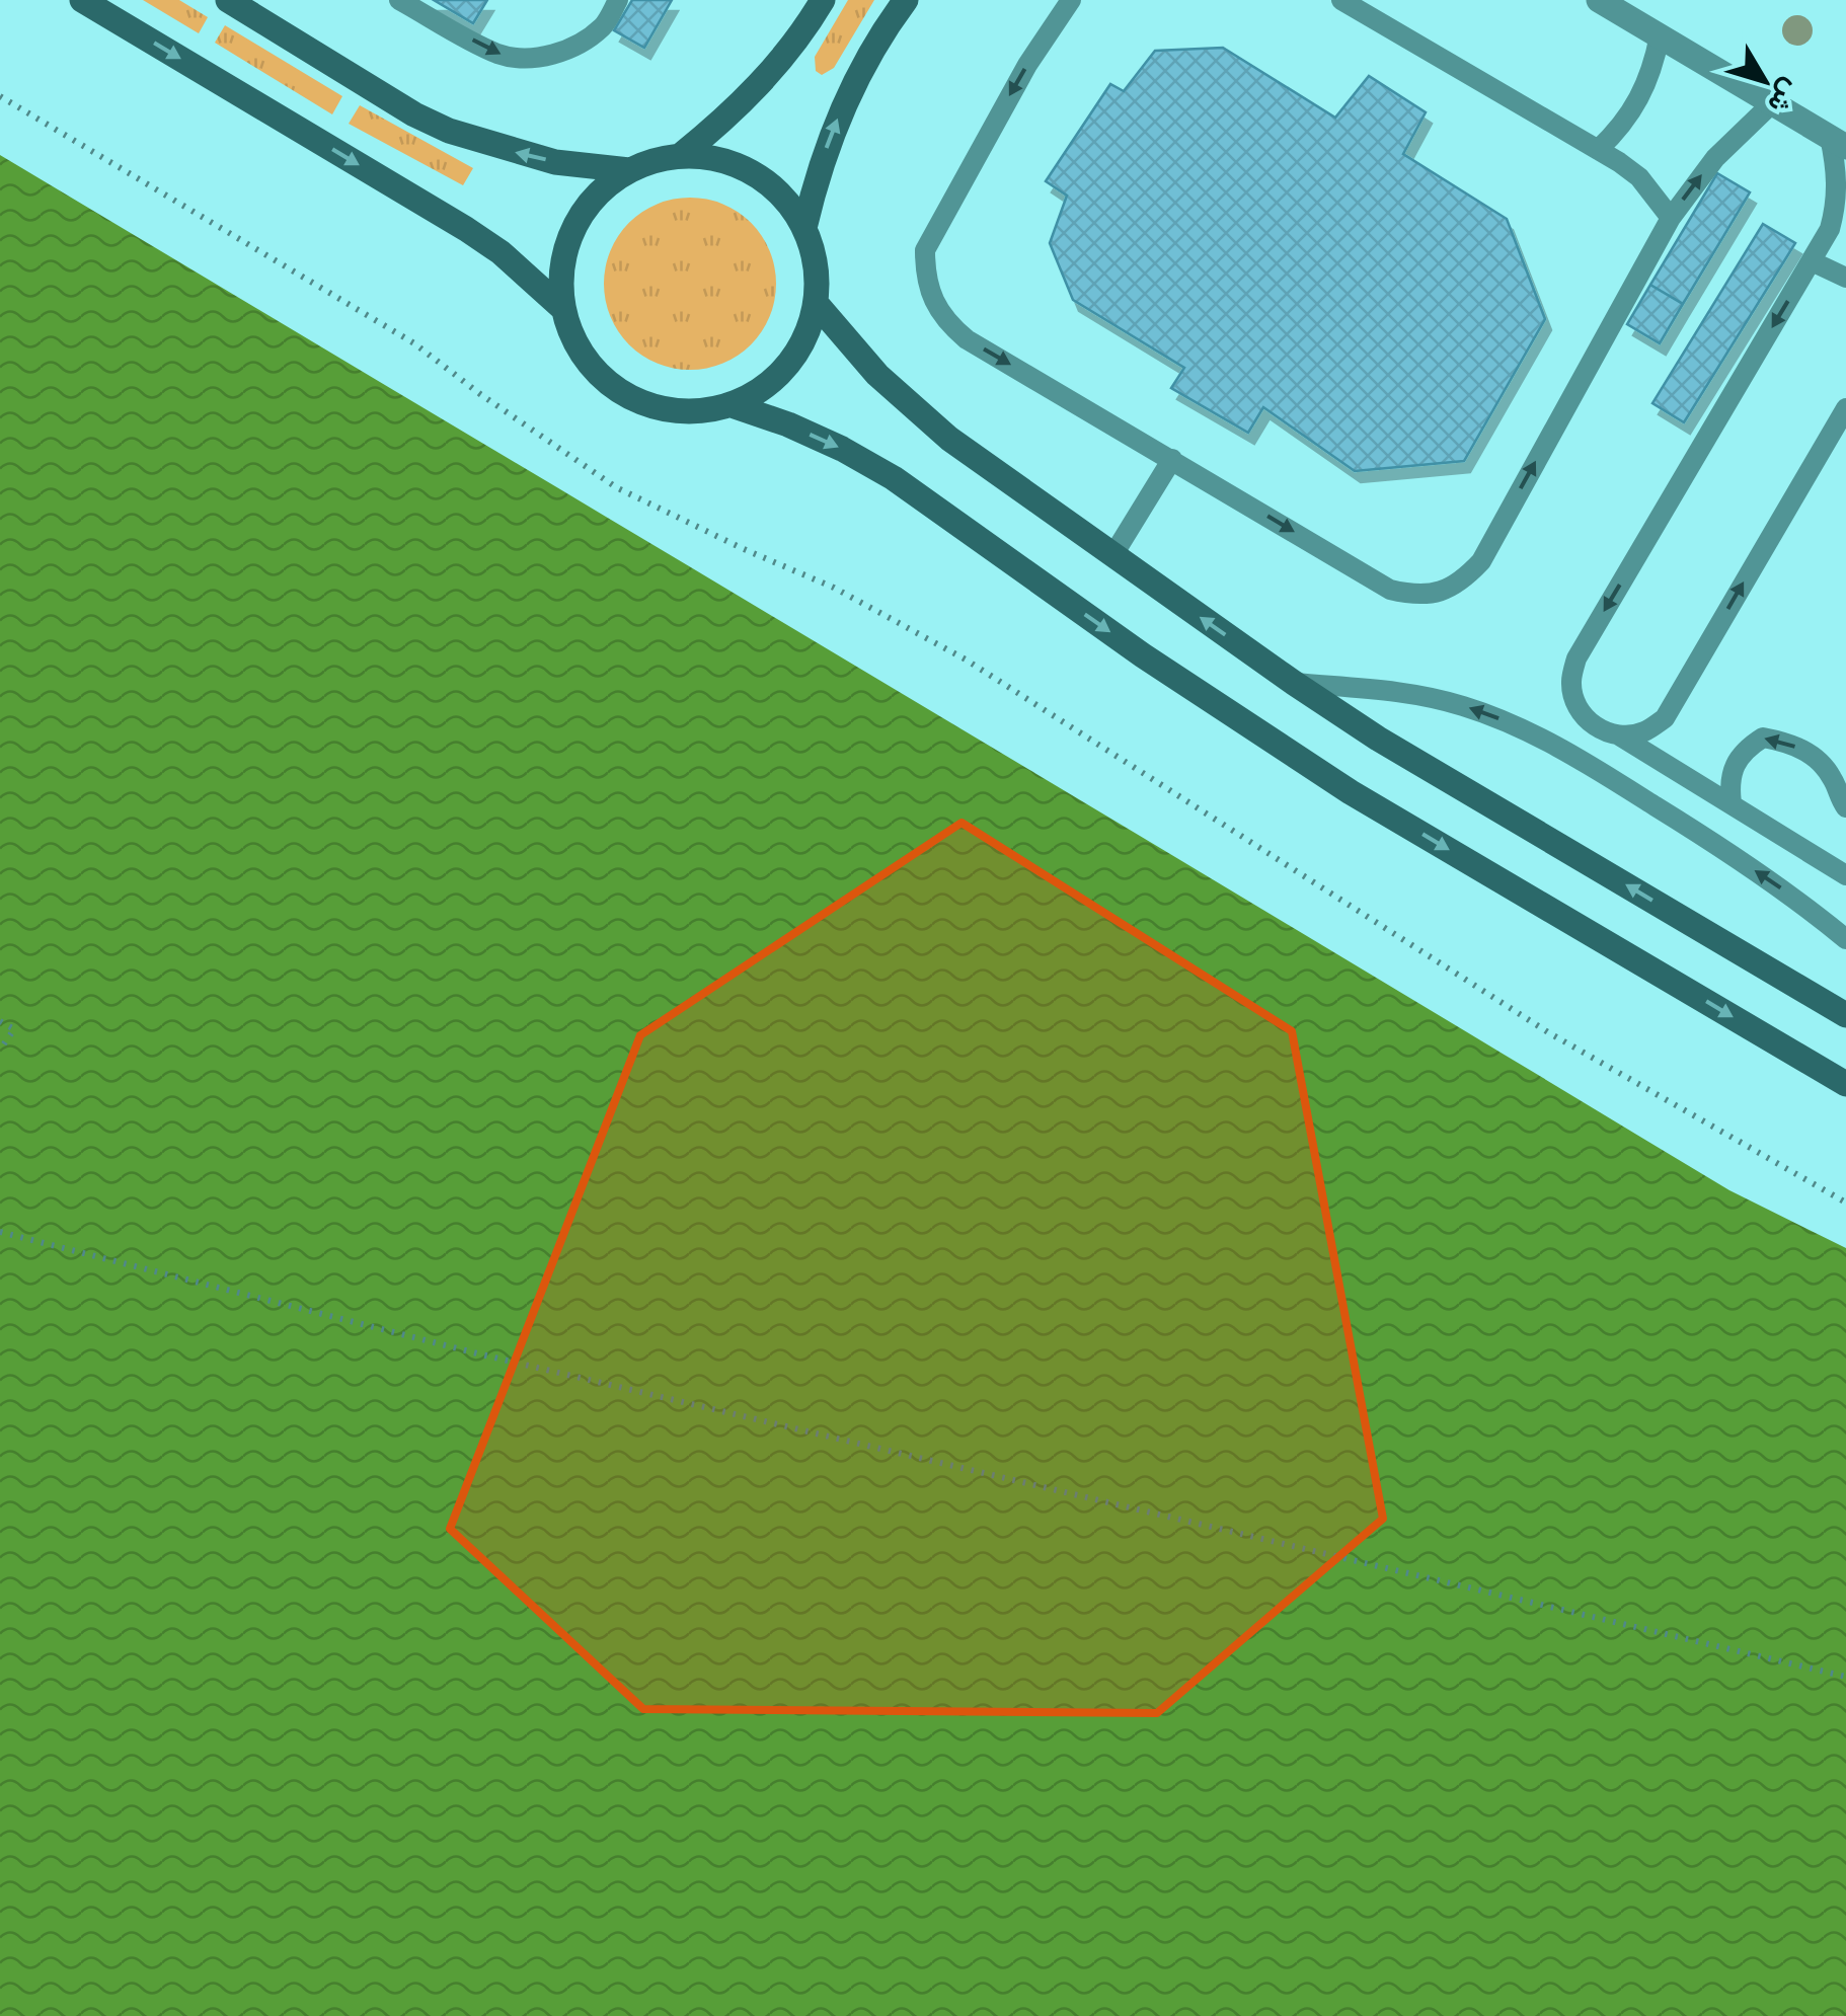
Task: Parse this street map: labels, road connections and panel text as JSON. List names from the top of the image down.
{
  "north": "bottom right"
}
